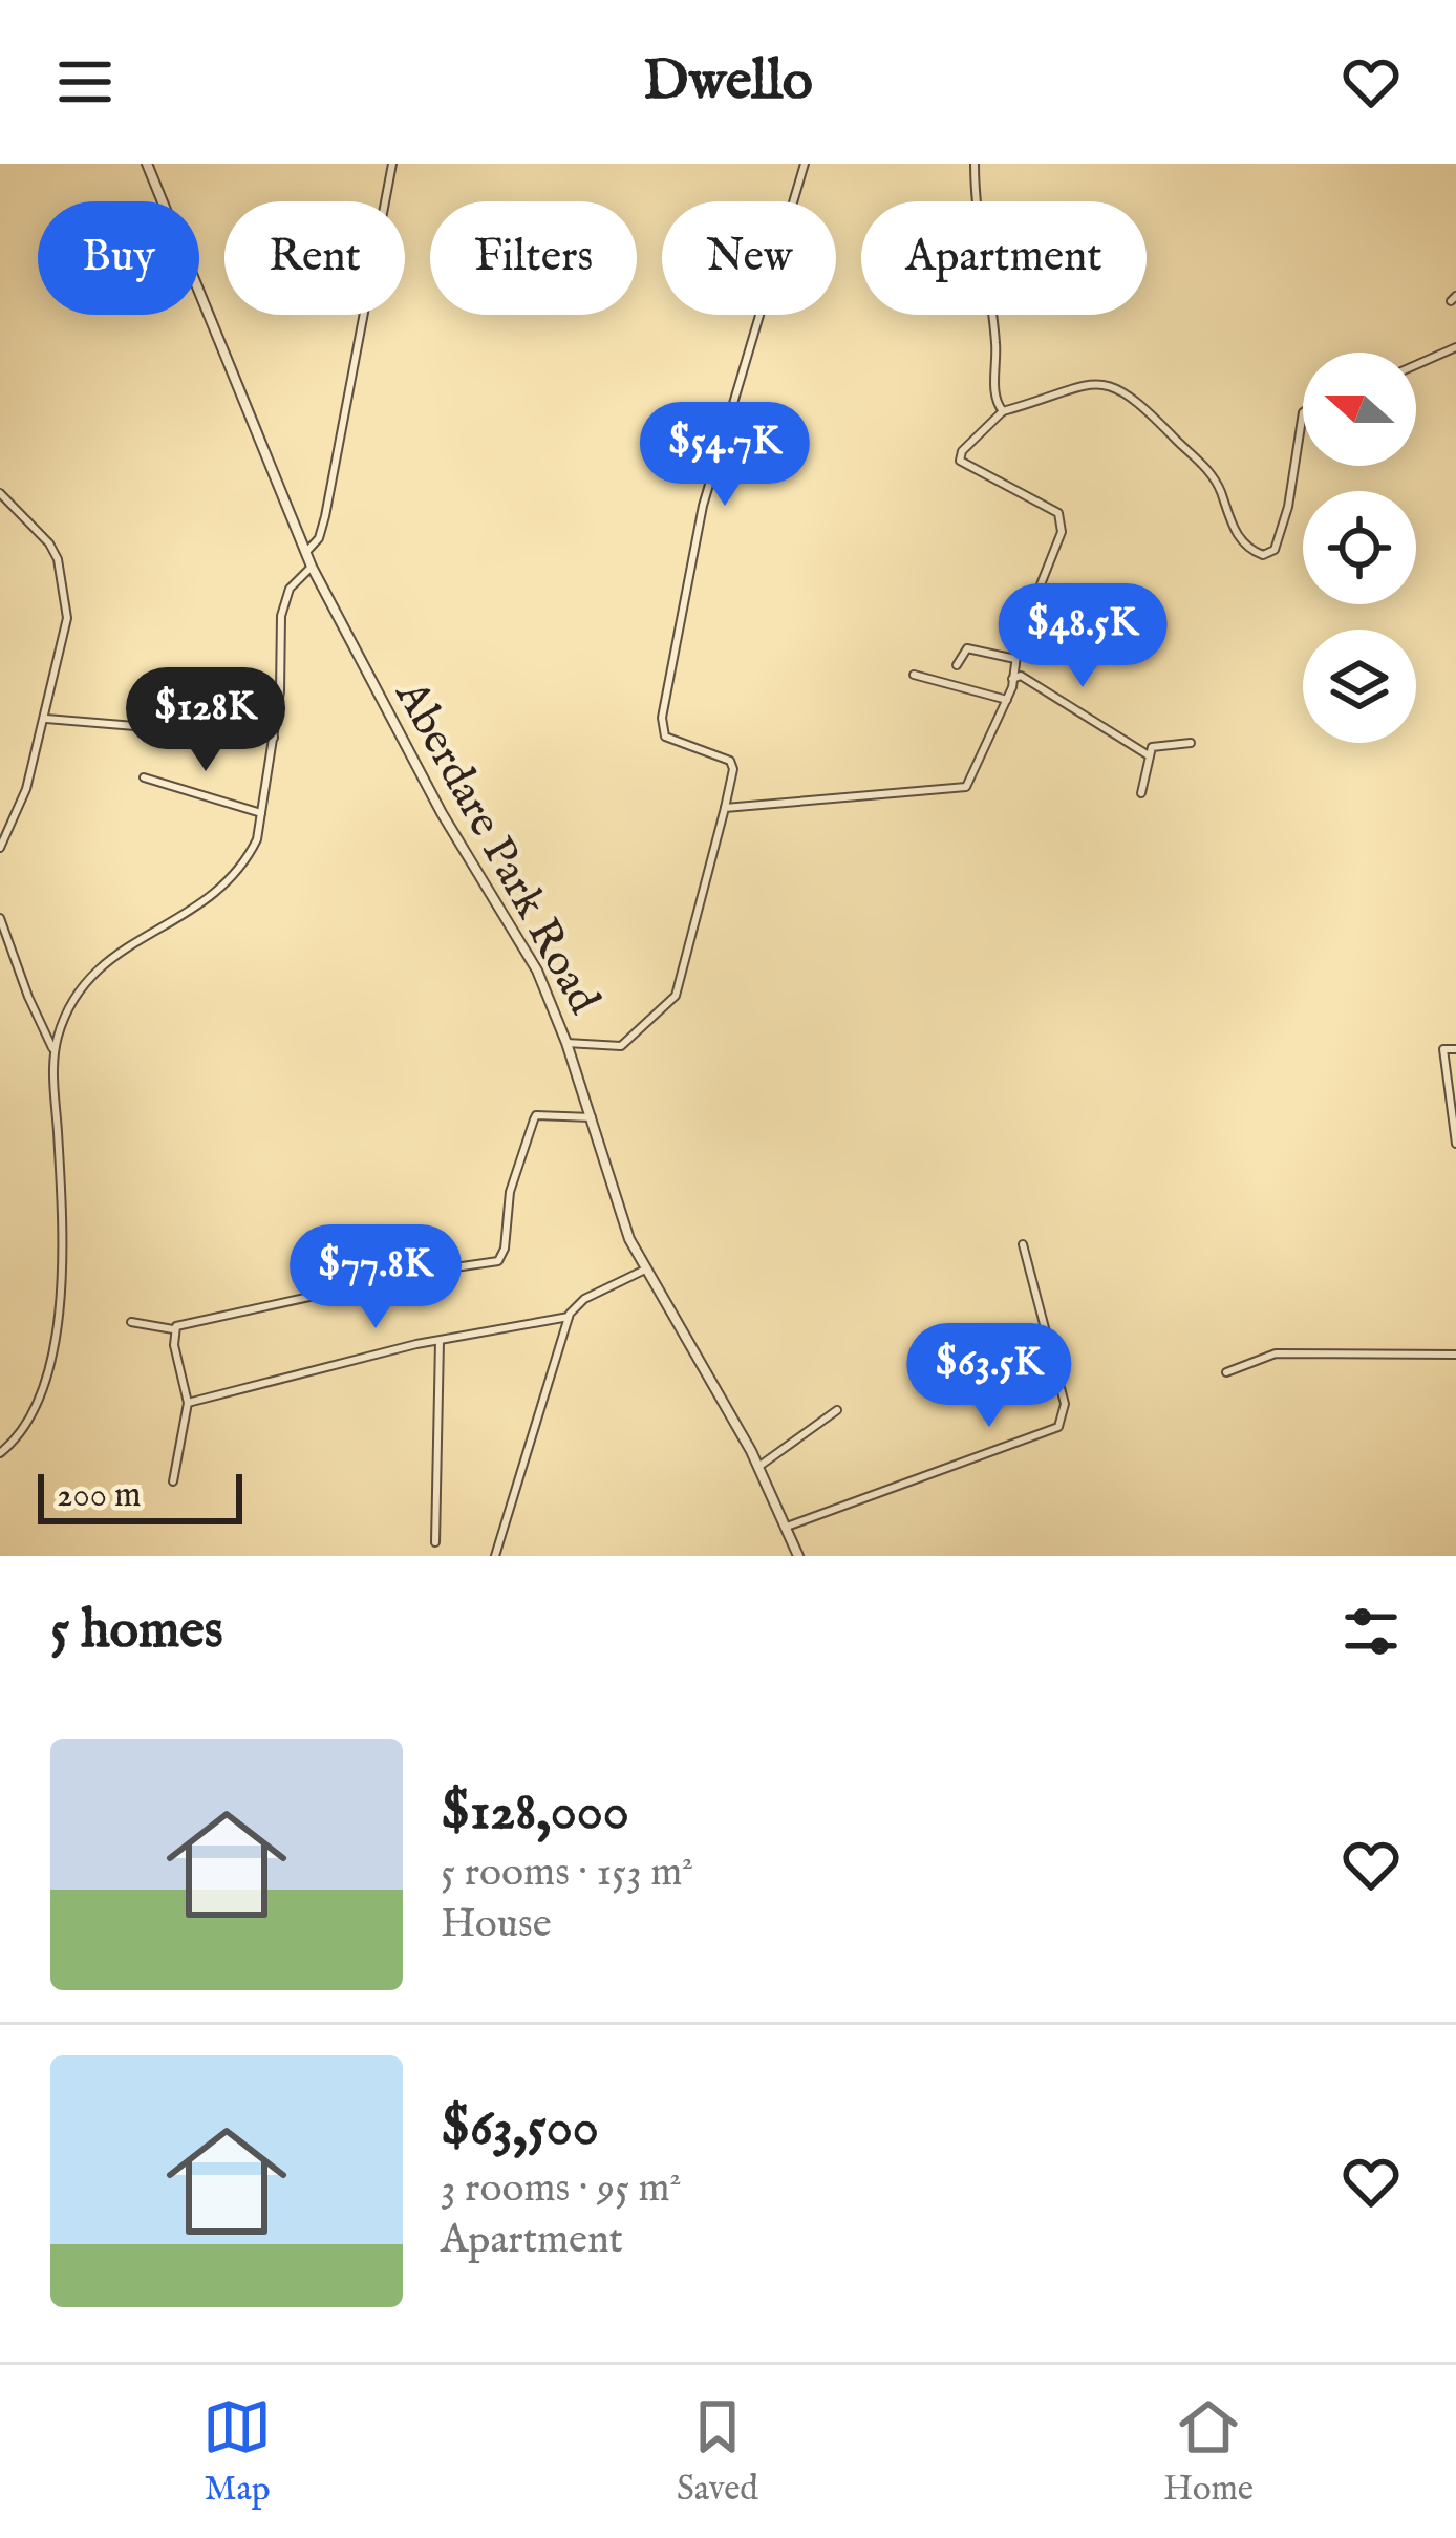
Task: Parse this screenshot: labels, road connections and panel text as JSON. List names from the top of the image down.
{
  "streets": {
    "street": ["Aberdare Park Road"]
  },
  "scale_bar": "200 m",
  "north": "left",
  "page": {
    "header": "Dwello",
    "chip": [
      "Buy",
      "Rent",
      "Filters",
      "New",
      "Apartment"
    ],
    "price": [
      "$54.7K",
      "$48.5K",
      "$128K",
      "$77.8K",
      "$63.5K"
    ],
    "scale": "200 m",
    "heading": "5 homes",
    "list": [
      {
        "name": "$128,000",
        "note": "5 rooms · 153 m² · House"
      },
      {
        "name": "$63,500",
        "note": "3 rooms · 95 m² · Apartment"
      }
    ],
    "tabs": ["Map", "Saved", "Home"]
  }
}
